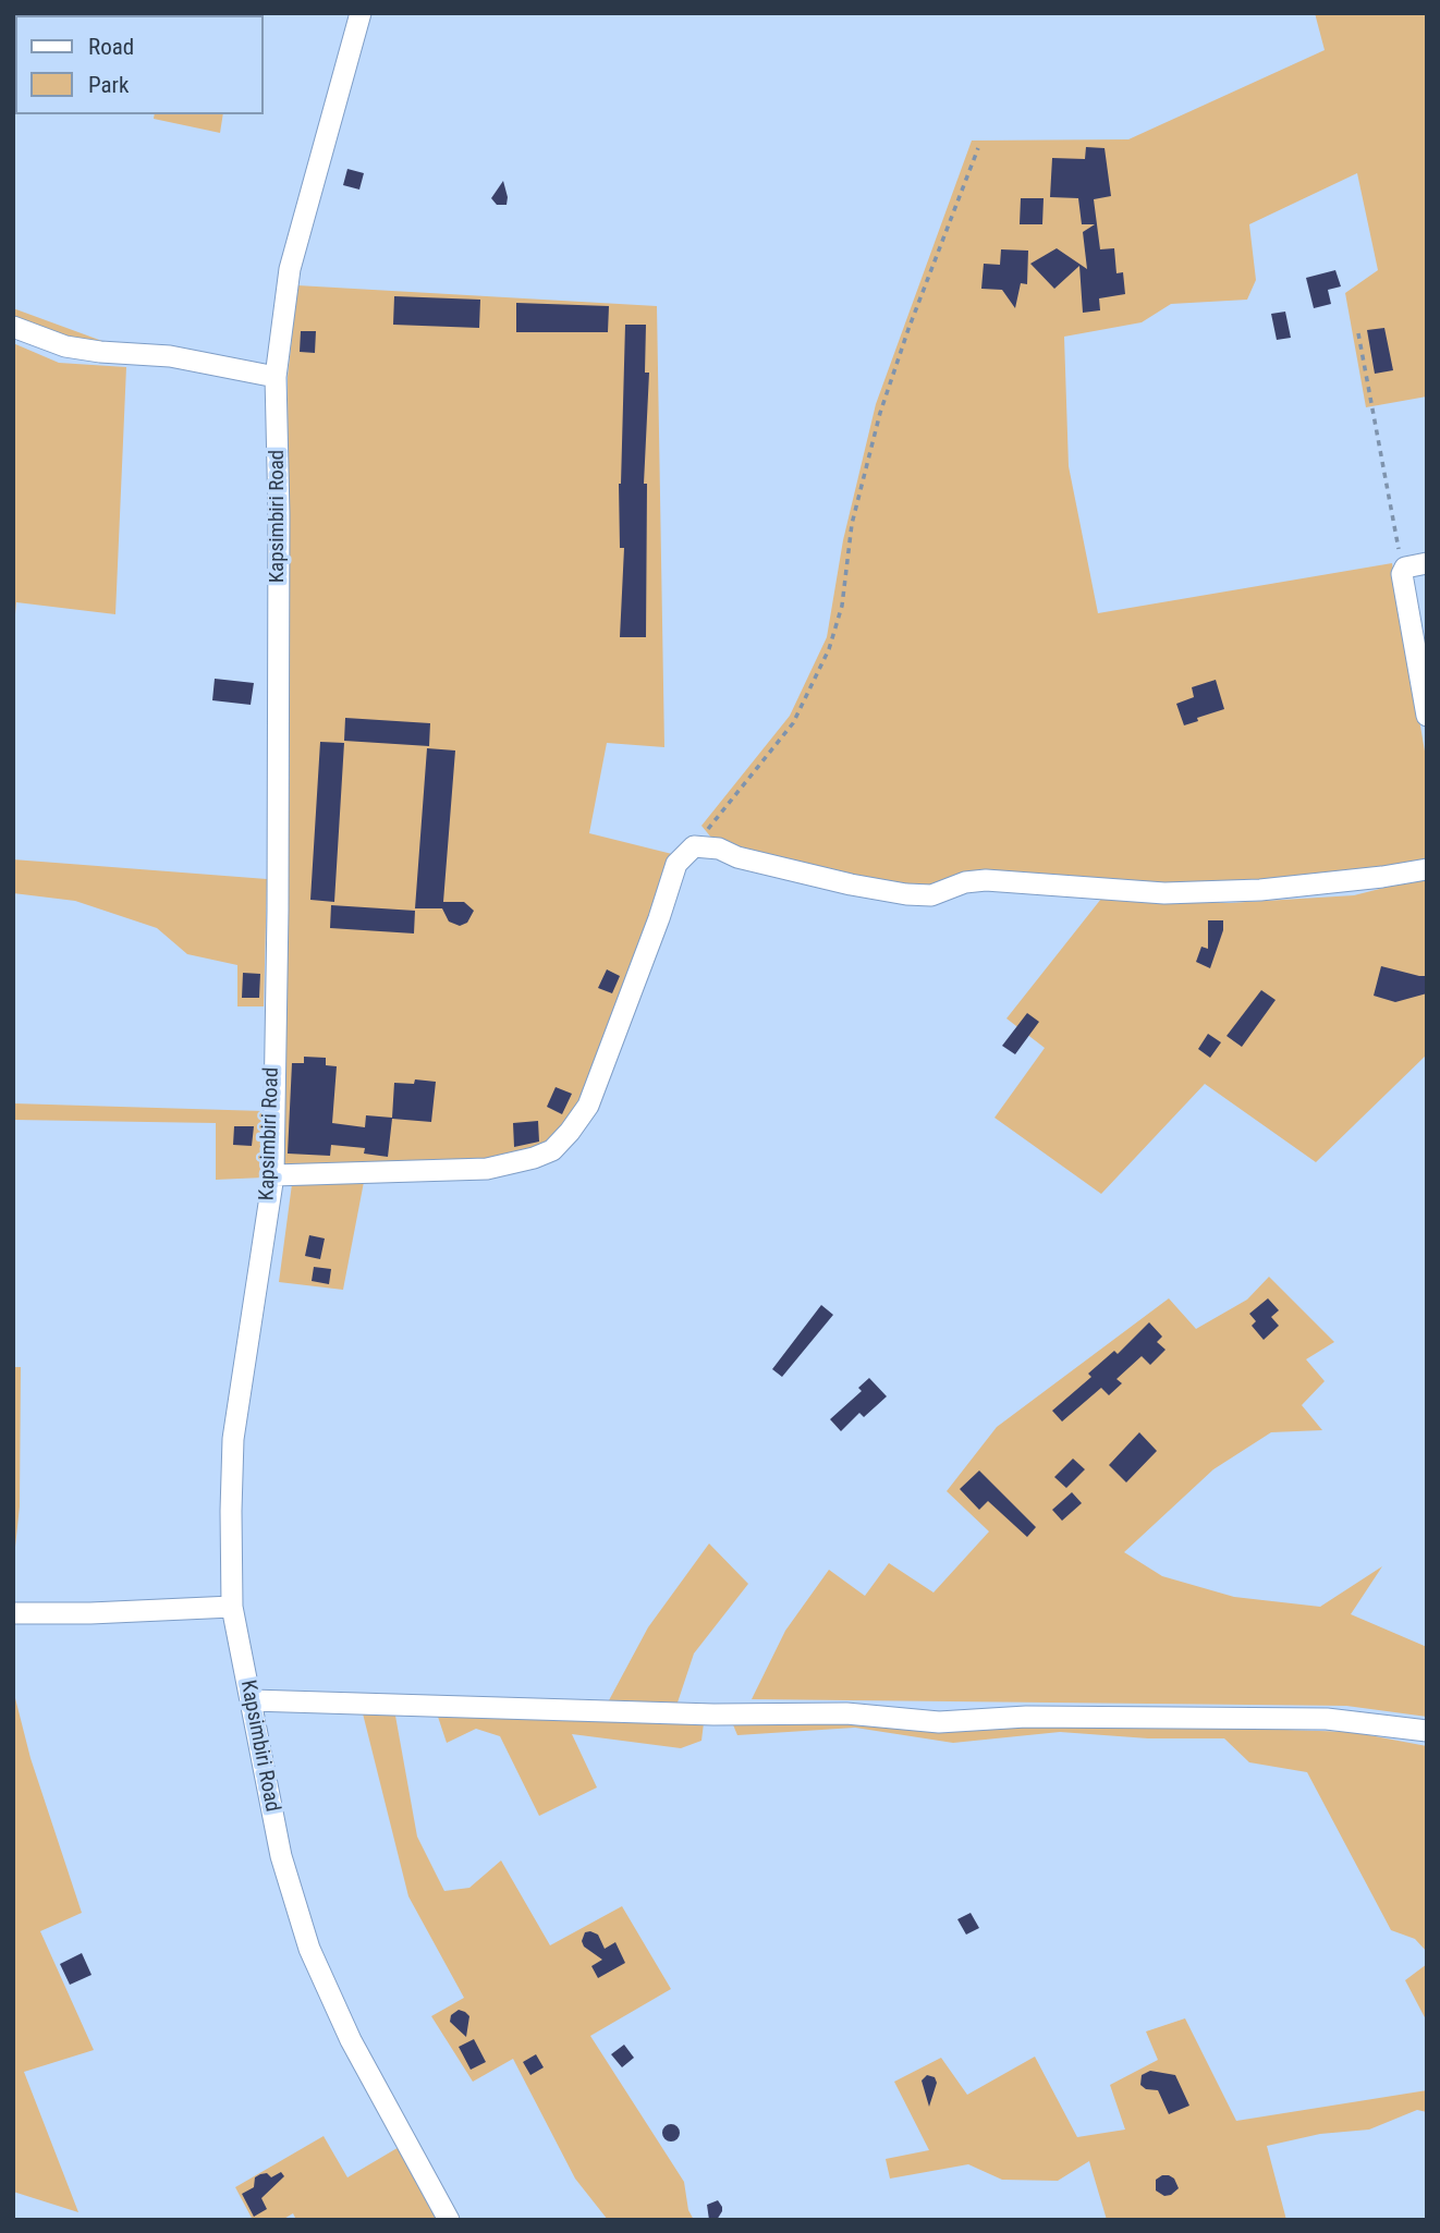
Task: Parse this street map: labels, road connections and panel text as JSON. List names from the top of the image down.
{
  "streets": {
    "street": ["Kapsimbiri Road"]
  },
  "legend": ["Road", "Park"]
}
